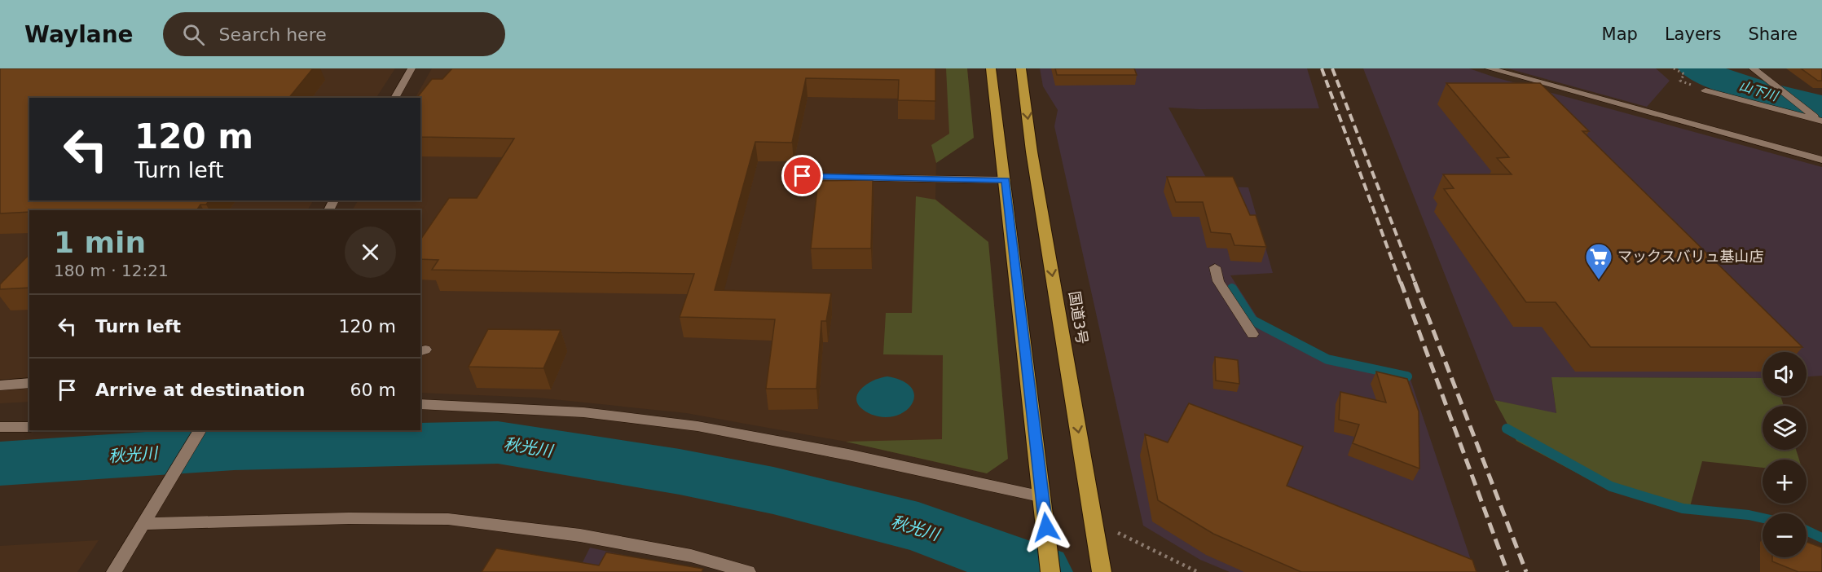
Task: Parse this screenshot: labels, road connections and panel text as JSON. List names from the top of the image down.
{
  "streets": {
    "highway": ["国道3号"]
  },
  "water": ["山下川", "秋光川"],
  "places": {
    "supermarket": ["マックスバリュ基山店"]
  },
  "page": {
    "header": "Waylane",
    "search": "Search here",
    "nav": ["Map", "Layers", "Share"],
    "turn": ["120 m", "Turn left"],
    "heading": ["1 min", "180 m · 12:21"],
    "list": [
      {
        "name": "Turn left",
        "value": "120 m"
      },
      {
        "name": "Arrive at destination",
        "value": "60 m"
      }
    ],
    "map_buttons": ["+", "−"]
  }
}
